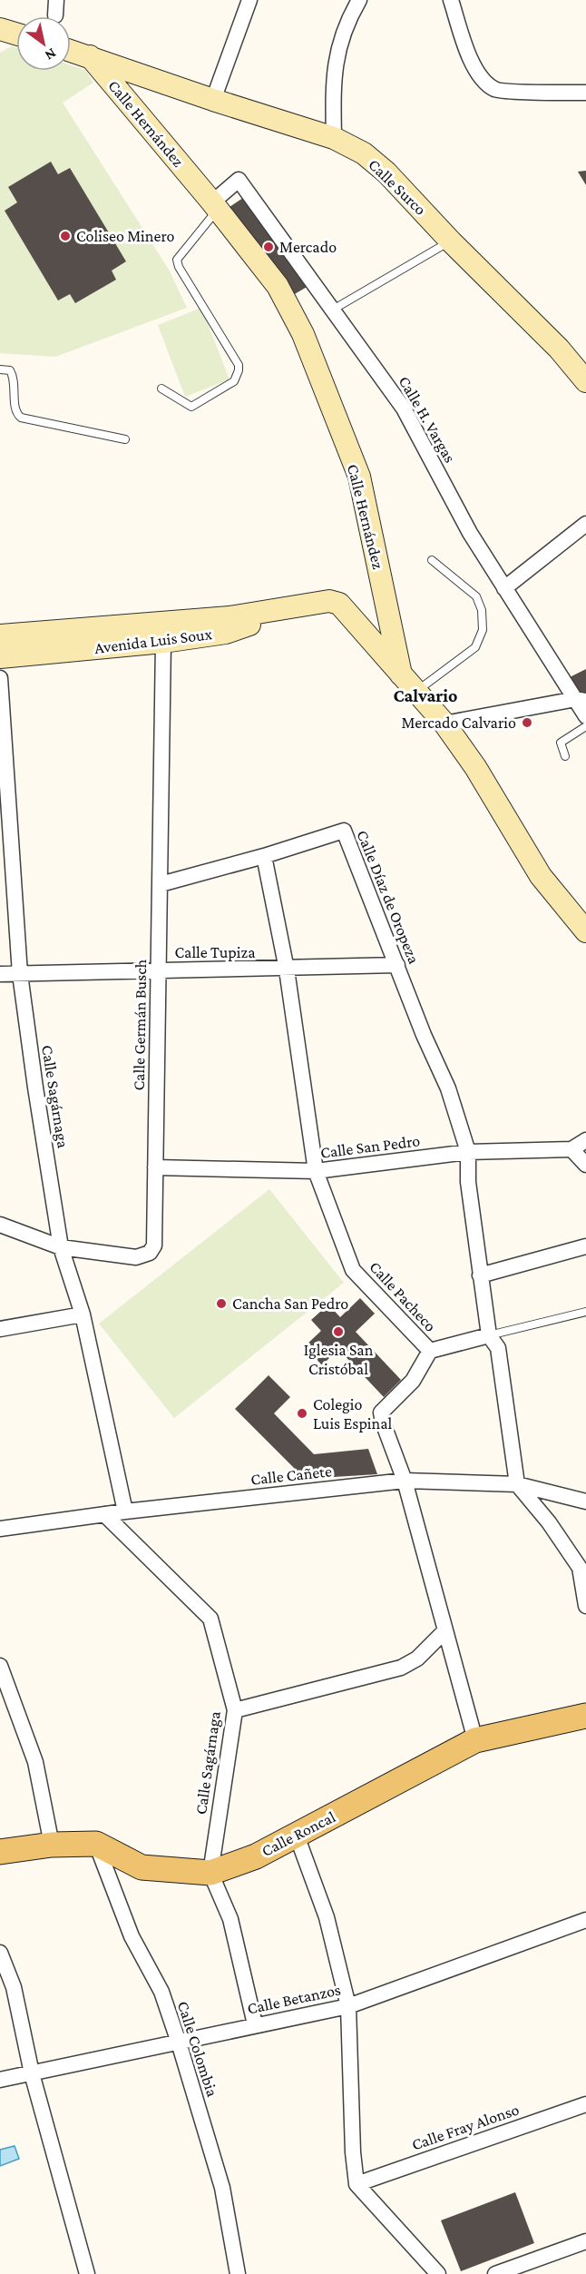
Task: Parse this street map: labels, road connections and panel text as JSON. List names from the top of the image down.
{
  "streets": {
    "main road": [
      "Calle Hernández",
      "Calle Surco",
      "Avenida Luis Soux",
      "Calle Roncal"
    ],
    "street": [
      "Calle H. Vargas",
      "Calle Díaz de Oropeza",
      "Calle Tupiza",
      "Calle Germán Busch",
      "Calle Sagárnaga",
      "Calle San Pedro",
      "Calle Pacheco",
      "Calle Cañete",
      "Calle Betanzos",
      "Calle Colombia",
      "Calle Fray Alonso"
    ]
  },
  "crossings": [
    ["Calle Hernández", "Calle Surco"],
    ["Calle Hernández", "Calle H. Vargas"],
    ["Calle Hernández", "Avenida Luis Soux"],
    ["Avenida Luis Soux", "Calle Germán Busch"],
    ["Calle Díaz de Oropeza", "Calle Tupiza"],
    ["Calle Díaz de Oropeza", "Calle Germán Busch"],
    ["Calle Díaz de Oropeza", "Calle San Pedro"],
    ["Calle Díaz de Oropeza", "Calle Pacheco"],
    ["Calle Díaz de Oropeza", "Calle Cañete"],
    ["Calle Tupiza", "Calle Germán Busch"],
    ["Calle Tupiza", "Calle Sagárnaga"],
    ["Calle Tupiza", "Calle Pacheco"],
    ["Calle Germán Busch", "Calle Sagárnaga"],
    ["Calle Germán Busch", "Calle San Pedro"],
    ["Calle Sagárnaga", "Calle Cañete"],
    ["Calle Sagárnaga", "Calle Roncal"],
    ["Calle San Pedro", "Calle Pacheco"],
    ["Calle Pacheco", "Calle Cañete"],
    ["Calle Pacheco", "Calle Roncal"],
    ["Calle Roncal", "Calle Colombia"],
    ["Calle Betanzos", "Calle Colombia"]
  ],
  "districts": ["Calvario"],
  "places": [
    "Coliseo Minero",
    "Mercado",
    "Mercado Calvario",
    "Cancha San Pedro",
    "Iglesia San Cristóbal",
    "Colegio Luis Espinal"
  ],
  "north": "bottom right"
}
